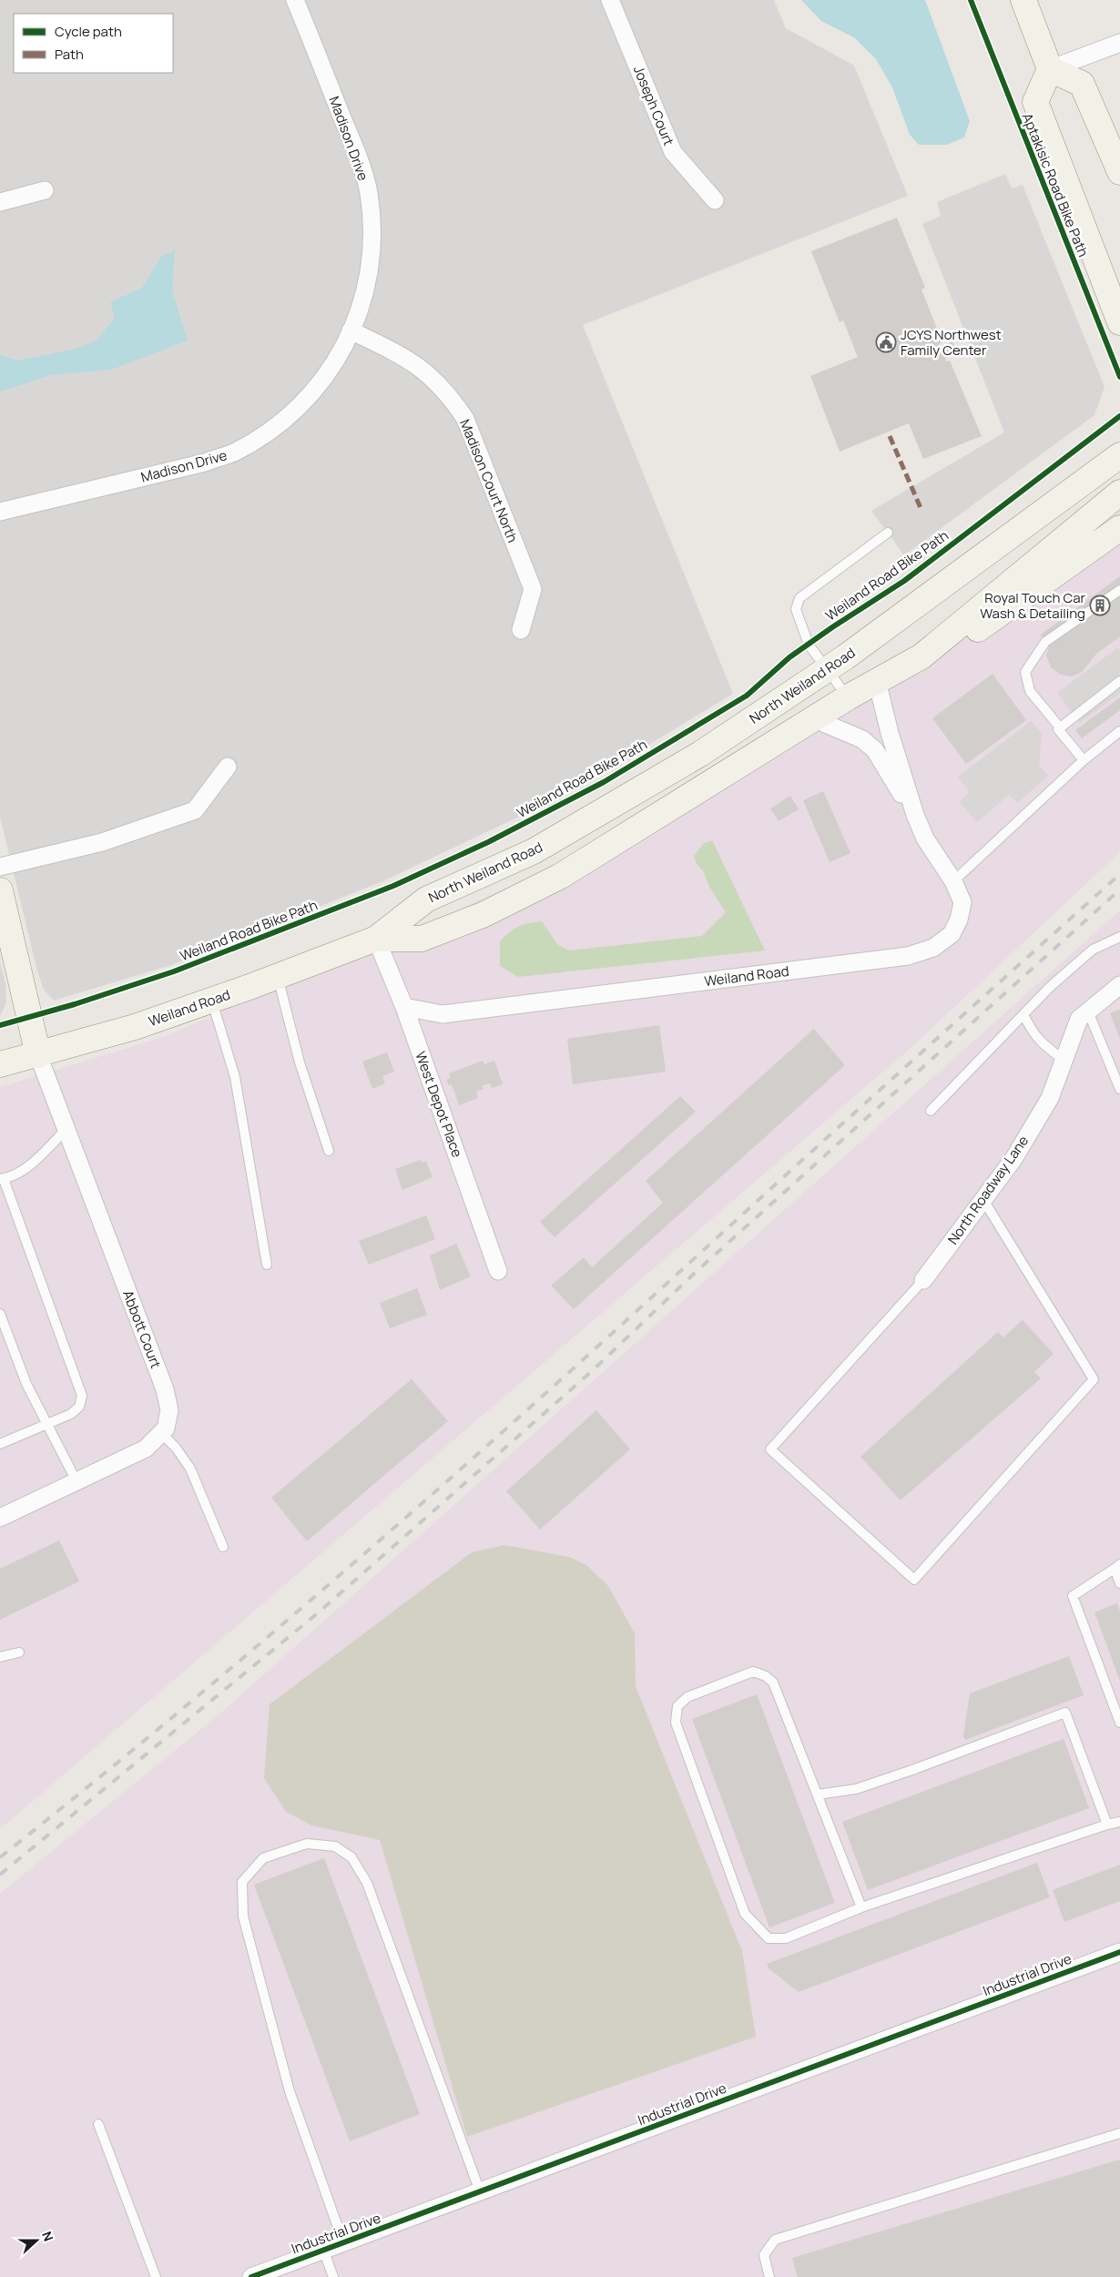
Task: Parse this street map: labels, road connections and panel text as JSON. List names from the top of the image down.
{
  "streets": {
    "main road": ["North Weiland Road", "Weiland Road"],
    "street": [
      "Joseph Court",
      "Madison Drive",
      "Madison Court North",
      "West Depot Place",
      "North Roadway Lane",
      "Abbott Court",
      "Industrial Drive"
    ],
    "cycle path": ["Aptakisic Road Bike Path", "Weiland Road Bike Path"]
  },
  "crossings": [
    ["Madison Drive", "Madison Court North"],
    ["North Weiland Road", "Weiland Road"],
    ["North Weiland Road", "West Depot Place"],
    ["Weiland Road", "West Depot Place"],
    ["Weiland Road", "Abbott Court"]
  ],
  "places": {
    "public building": ["JCYS Northwest Family Center"],
    "building": ["Royal Touch Car Wash & Detailing"]
  },
  "legend": ["Cycle path", "Path"],
  "north": "right"
}
